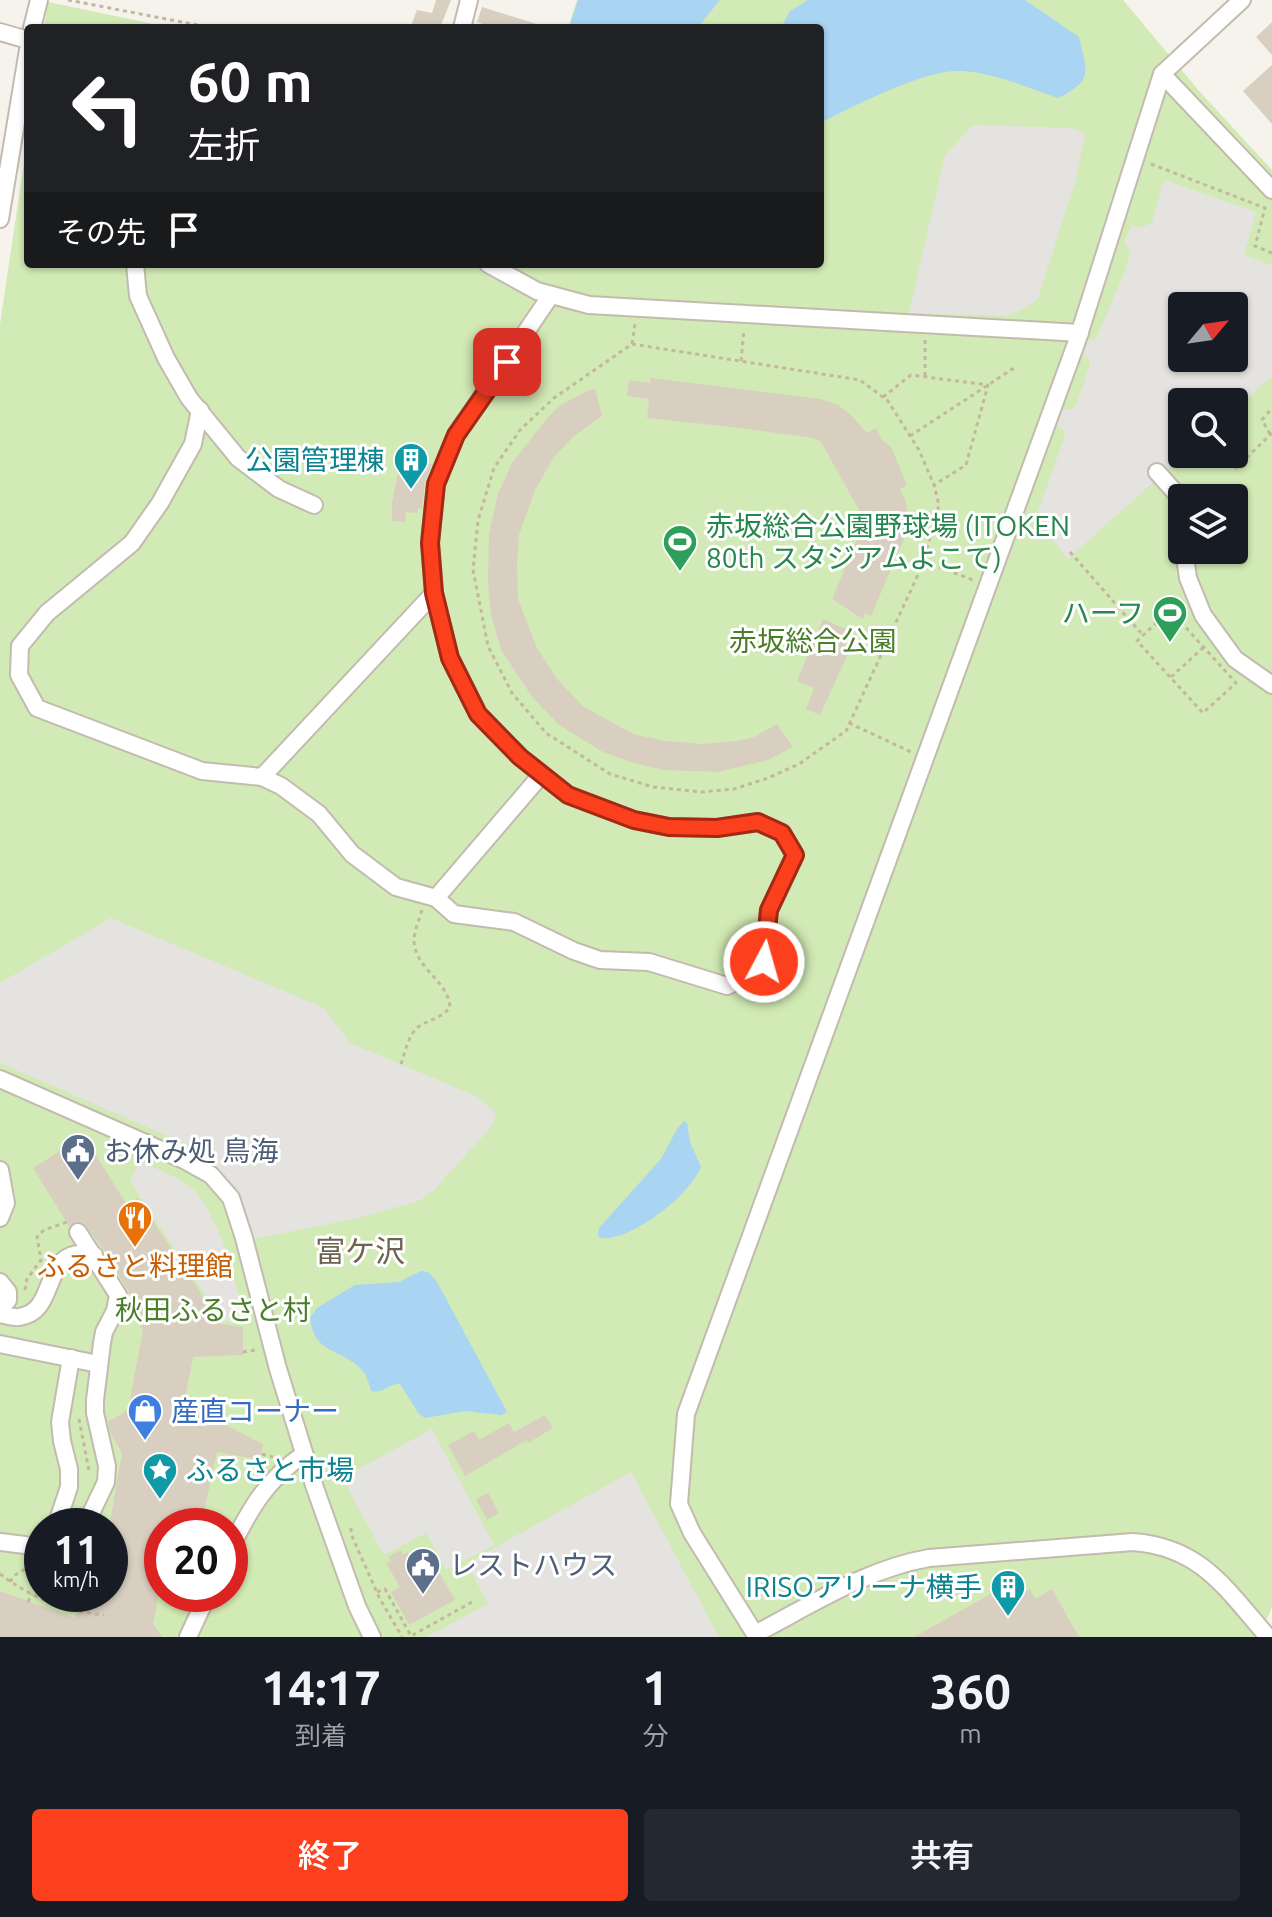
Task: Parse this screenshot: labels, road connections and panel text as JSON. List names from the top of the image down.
{
  "districts": ["富ケ沢"],
  "parks": ["赤坂総合公園", "秋田ふるさと村"],
  "places": {
    "building": ["公園管理棟", "IRISOアリーナ横手"],
    "sports": ["赤坂総合公園野球場 (ITOKEN 80th スタジアムよこて)", "ハーフ"],
    "public building": ["お休み処 鳥海", "レストハウス"],
    "restaurant": ["ふるさと料理館"],
    "shop": ["産直コーナー"],
    "place": ["ふるさと市場"]
  },
  "north": "top right",
  "page": {
    "turn": ["60 m", "左折"],
    "then": "その先",
    "speed": "11 km/h",
    "limit": "20",
    "eta": [
      "14:17",
      "到着",
      "1",
      "分",
      "360",
      "m"
    ],
    "buttons": ["終了", "共有"]
  }
}
